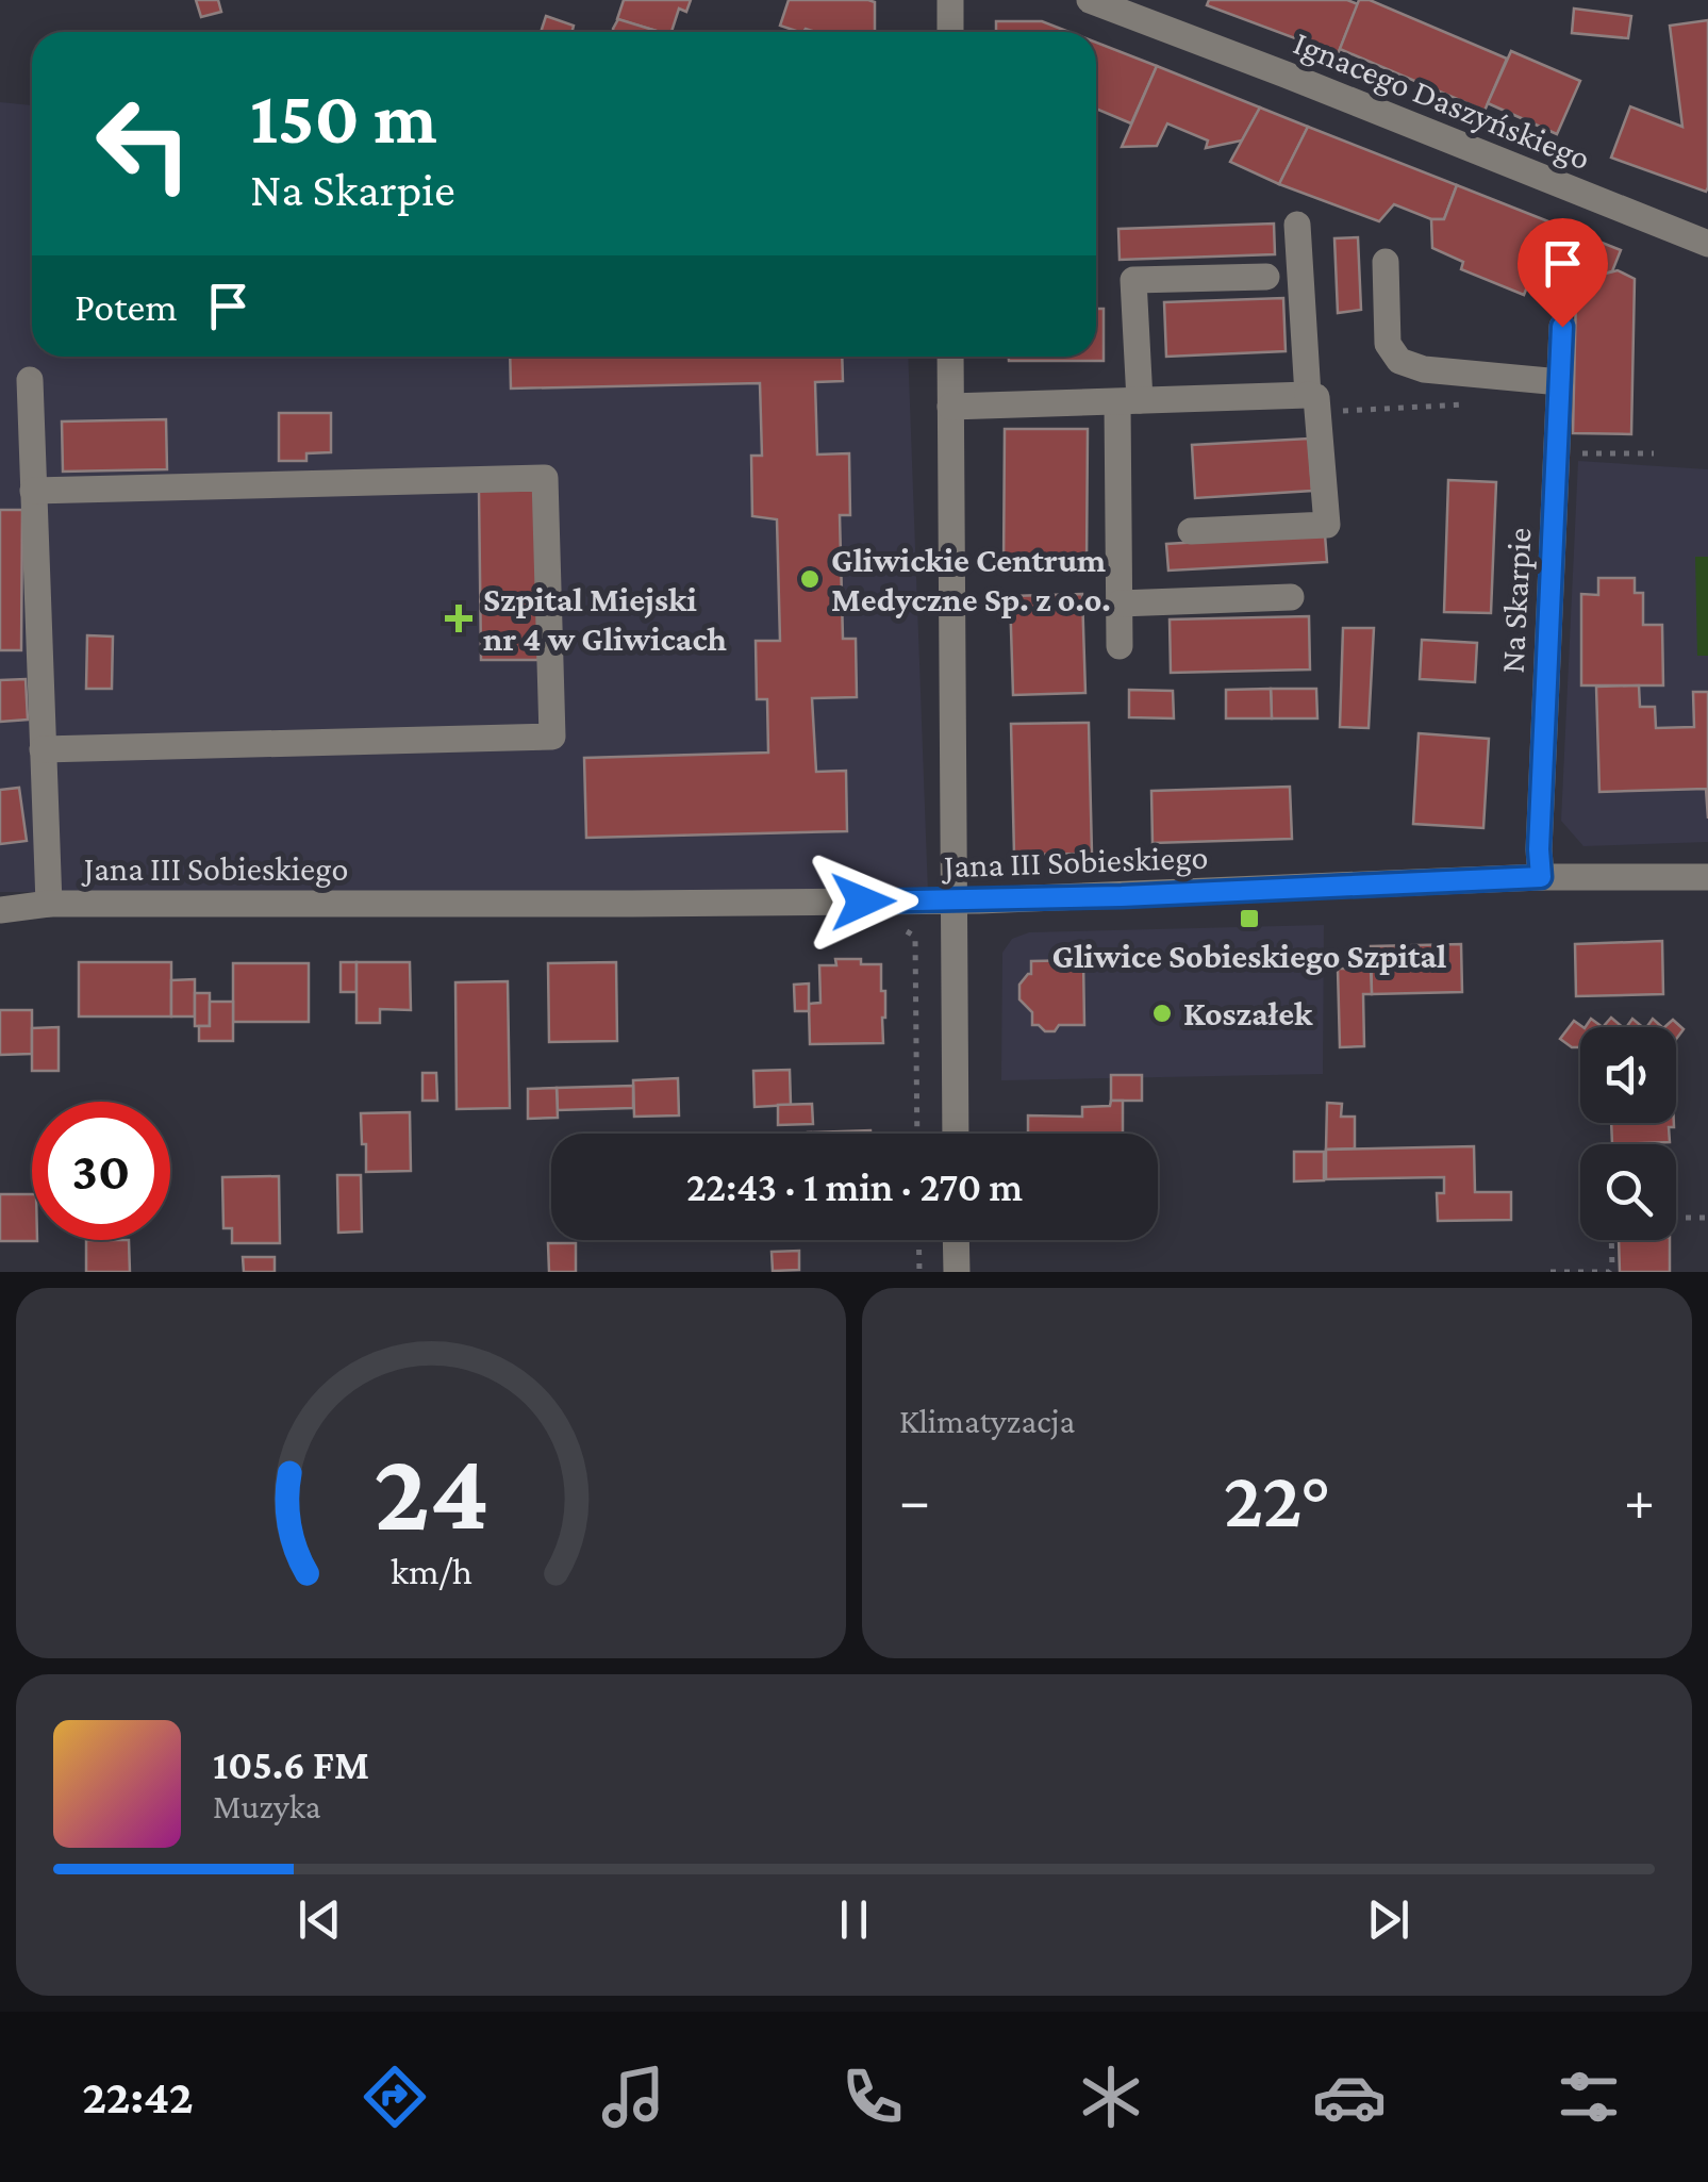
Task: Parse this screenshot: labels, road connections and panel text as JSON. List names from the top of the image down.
{
  "streets": {
    "street": ["Ignacego Daszyńskiego", "Na Skarpie", "Jana III Sobieskiego"]
  },
  "crossings": [
    ["Na Skarpie", "Jana III Sobieskiego"]
  ],
  "places": {
    "other": ["Gliwickie Centrum Medyczne Sp. z o.o.", "Koszałek"],
    "health": ["Szpital Miejski nr 4 w Gliwicach"],
    "transit": ["Gliwice Sobieskiego Szpital"]
  },
  "page": {
    "turn": ["150 m", "Na Skarpie"],
    "then": "Potem",
    "limit": "30",
    "trip": "22:43 · 1 min · 270 m",
    "tile": "Klimatyzacja",
    "heat": ["−", "22°", "+"],
    "song": ["105.6 FM", "Muzyka"],
    "tabs": "22:42",
    "gauge": ["24", "km/h"]
  }
}
